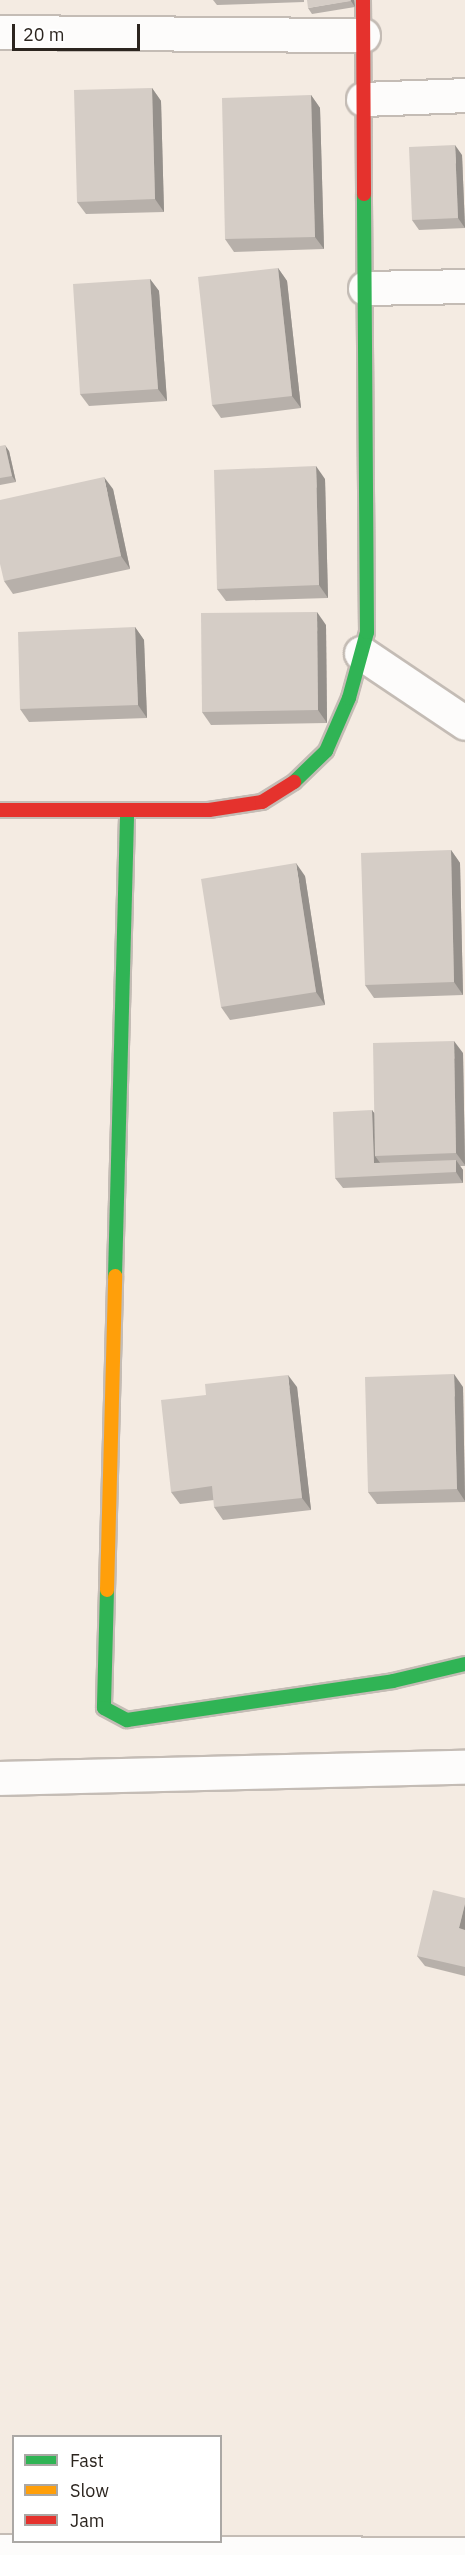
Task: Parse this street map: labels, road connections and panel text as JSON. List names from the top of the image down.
{
  "legend": ["Fast", "Slow", "Jam"],
  "scale_bar": "20 m"
}
